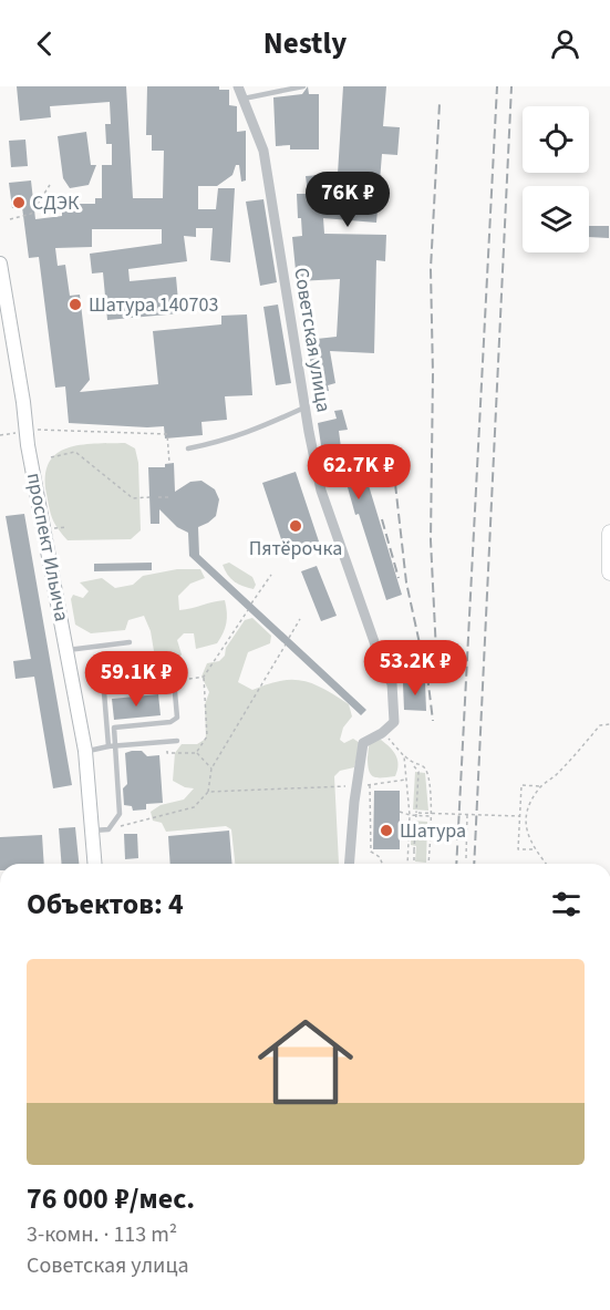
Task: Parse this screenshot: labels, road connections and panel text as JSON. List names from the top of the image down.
{
  "streets": {
    "street": ["Советская улица", "проспект Ильича"]
  },
  "places": [
    "СДЭК",
    "Шатура 140703",
    "Пятёрочка",
    "Шатура"
  ],
  "page": {
    "header": "Nestly",
    "price": [
      "76K ₽",
      "62.7K ₽",
      "53.2K ₽",
      "59.1K ₽"
    ],
    "heading": "Объектов: 4",
    "list": [
      {
        "name": "76 000 ₽/мес.",
        "note": "3-комн. · 113 m² · Советская улица"
      }
    ]
  }
}
